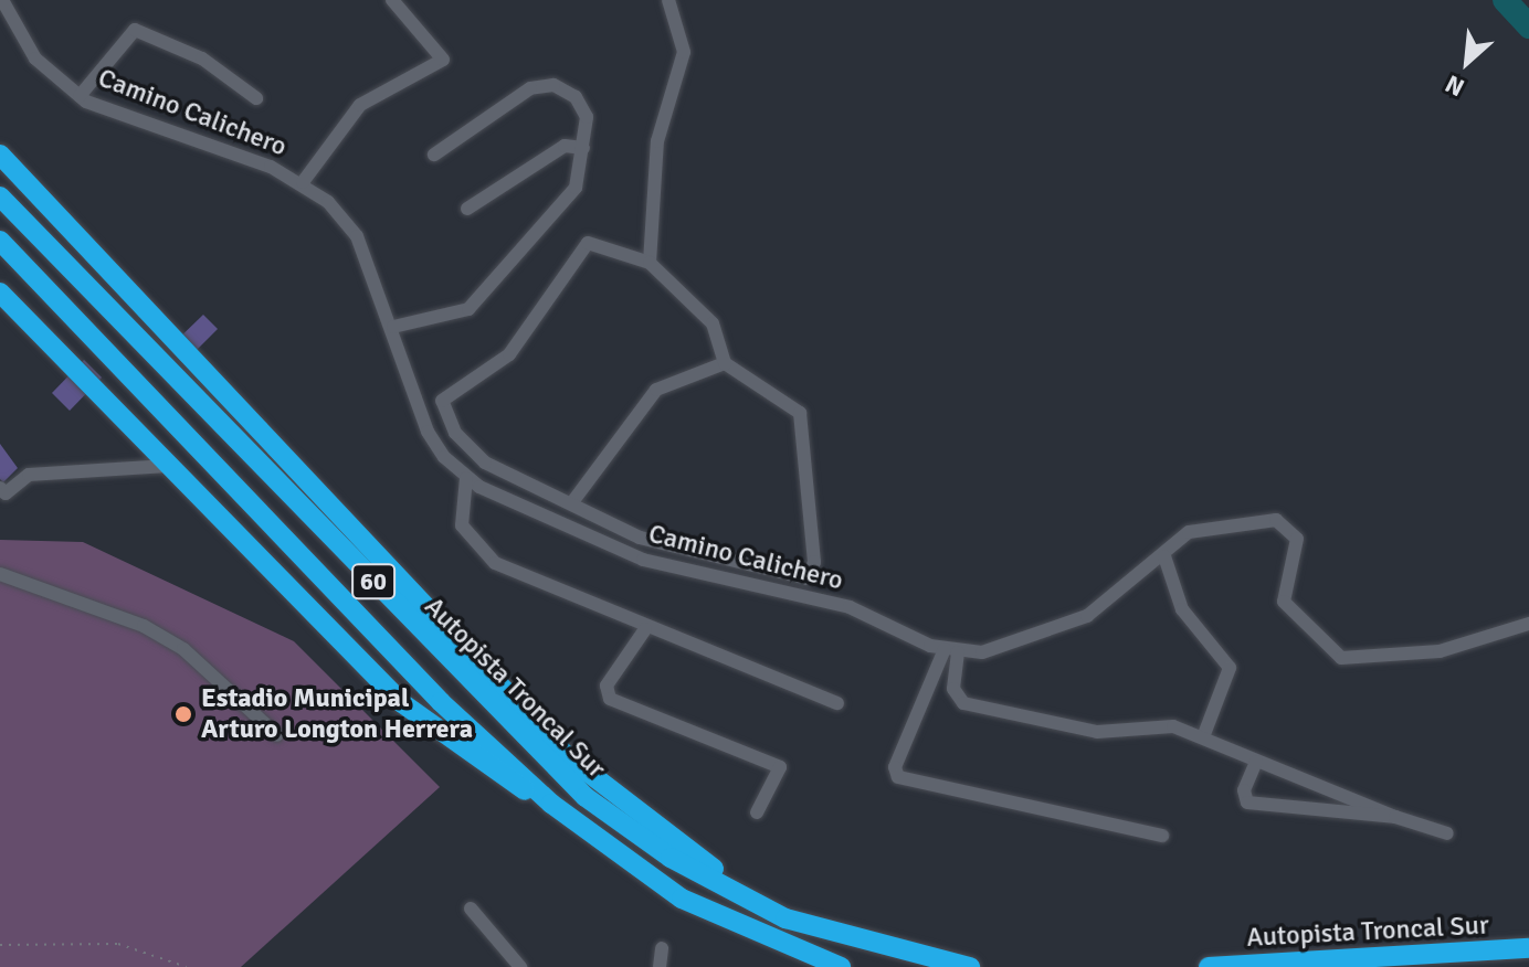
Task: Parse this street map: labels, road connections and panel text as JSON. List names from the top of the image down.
{
  "streets": {
    "highway": ["60", "Autopista Troncal Sur"],
    "street": ["Camino Calichero"]
  },
  "places": ["Estadio Municipal Arturo Longton Herrera"],
  "north": "bottom left"
}
